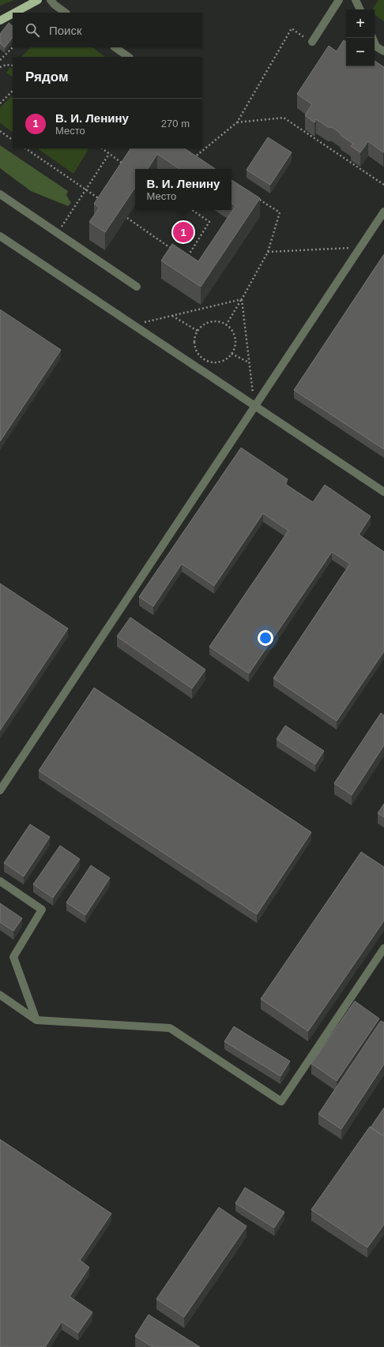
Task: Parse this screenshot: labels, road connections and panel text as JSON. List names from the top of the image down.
{
  "page": {
    "map_buttons": ["+", "−"],
    "search": "Поиск",
    "heading": "Рядом",
    "list": [
      {
        "mark": "1",
        "name": "В. И. Ленину",
        "note": "Место",
        "value": "270 m"
      }
    ],
    "popup": ["В. И. Ленину", "Место"],
    "pins": "1"
  }
}
